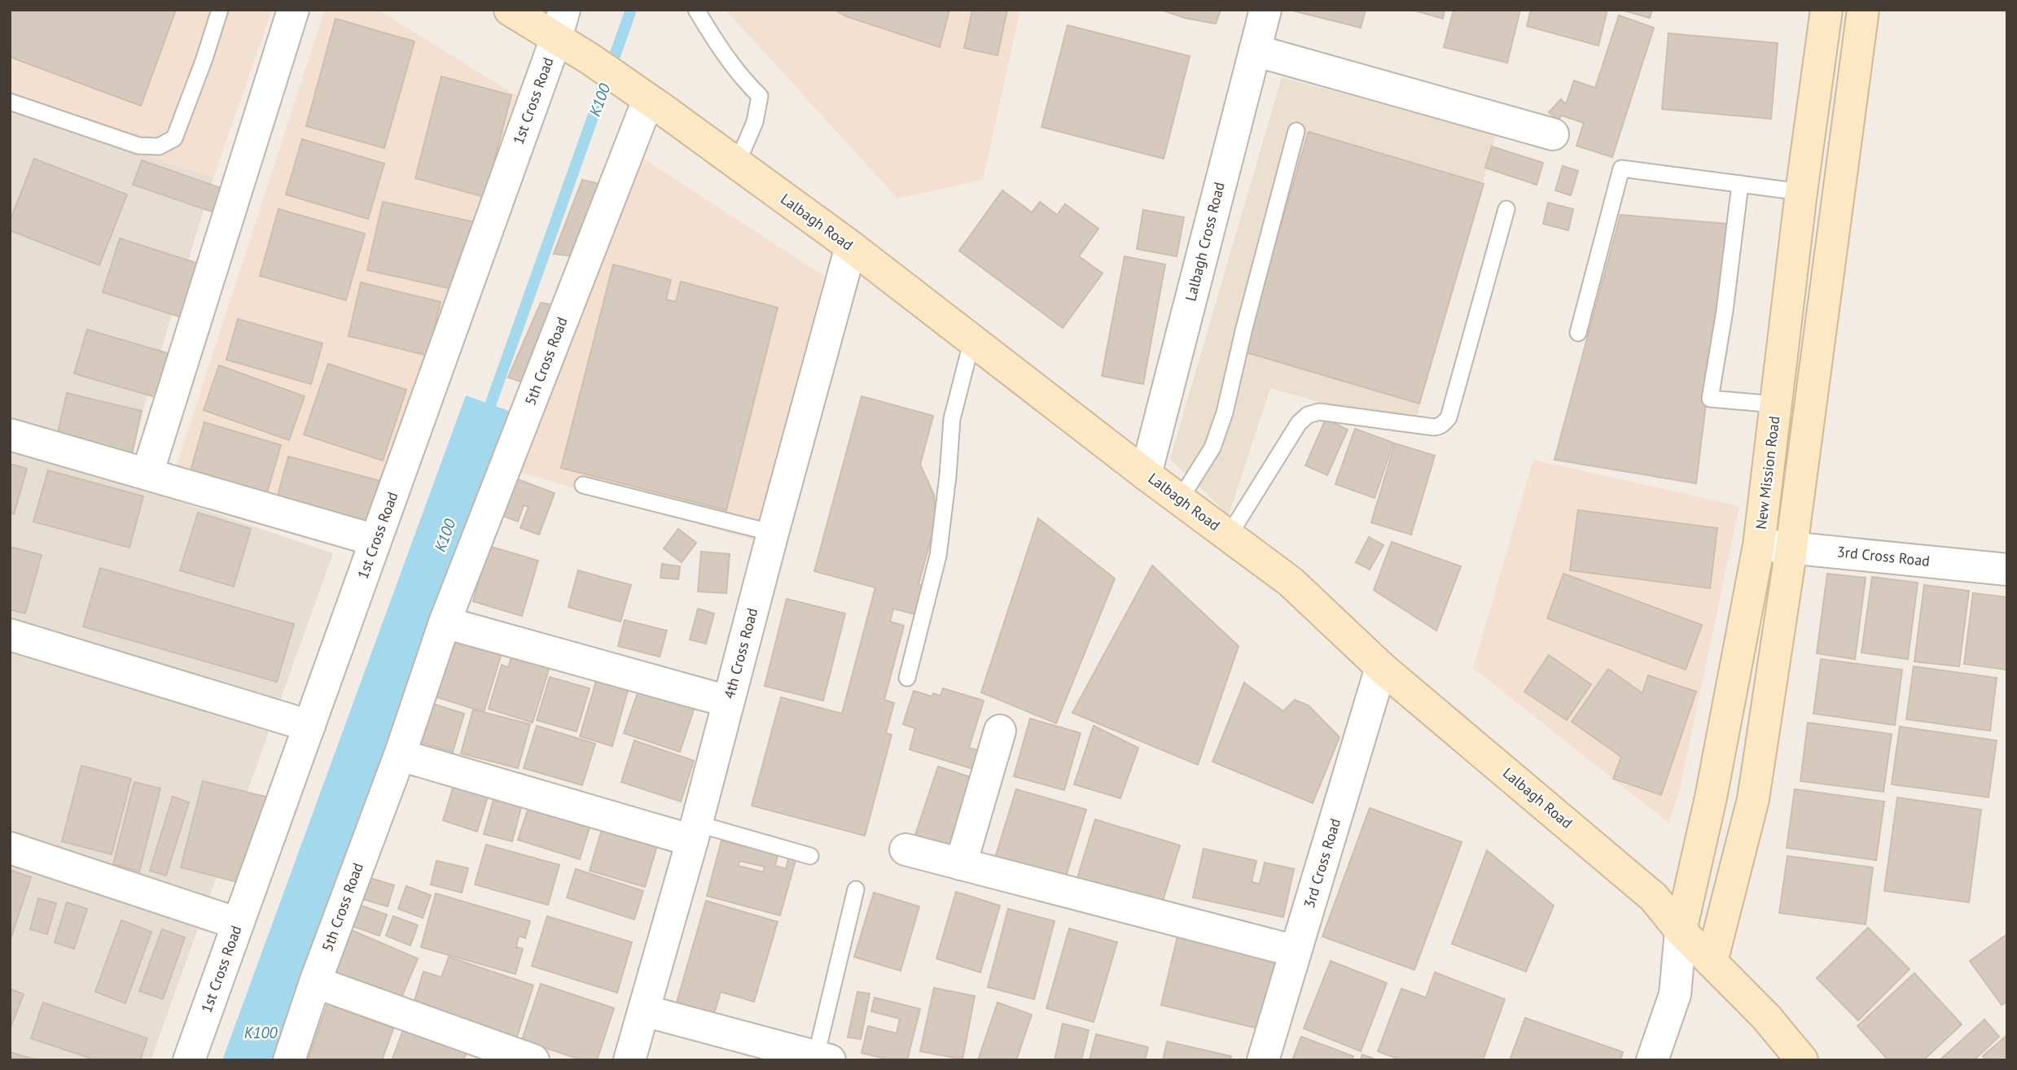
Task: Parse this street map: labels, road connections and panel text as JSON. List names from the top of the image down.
{
  "streets": {
    "main road": ["Lalbagh Road", "New Mission Road"],
    "street": [
      "1st Cross Road",
      "Lalbagh Cross Road",
      "5th Cross Road",
      "3rd Cross Road",
      "4th Cross Road"
    ]
  },
  "crossings": [
    ["1st Cross Road", "Lalbagh Road"],
    ["Lalbagh Road", "Lalbagh Cross Road"],
    ["Lalbagh Road", "5th Cross Road"],
    ["Lalbagh Road", "New Mission Road"],
    ["Lalbagh Road", "3rd Cross Road"],
    ["Lalbagh Road", "4th Cross Road"],
    ["New Mission Road", "3rd Cross Road"]
  ],
  "water": ["K100"]
}
